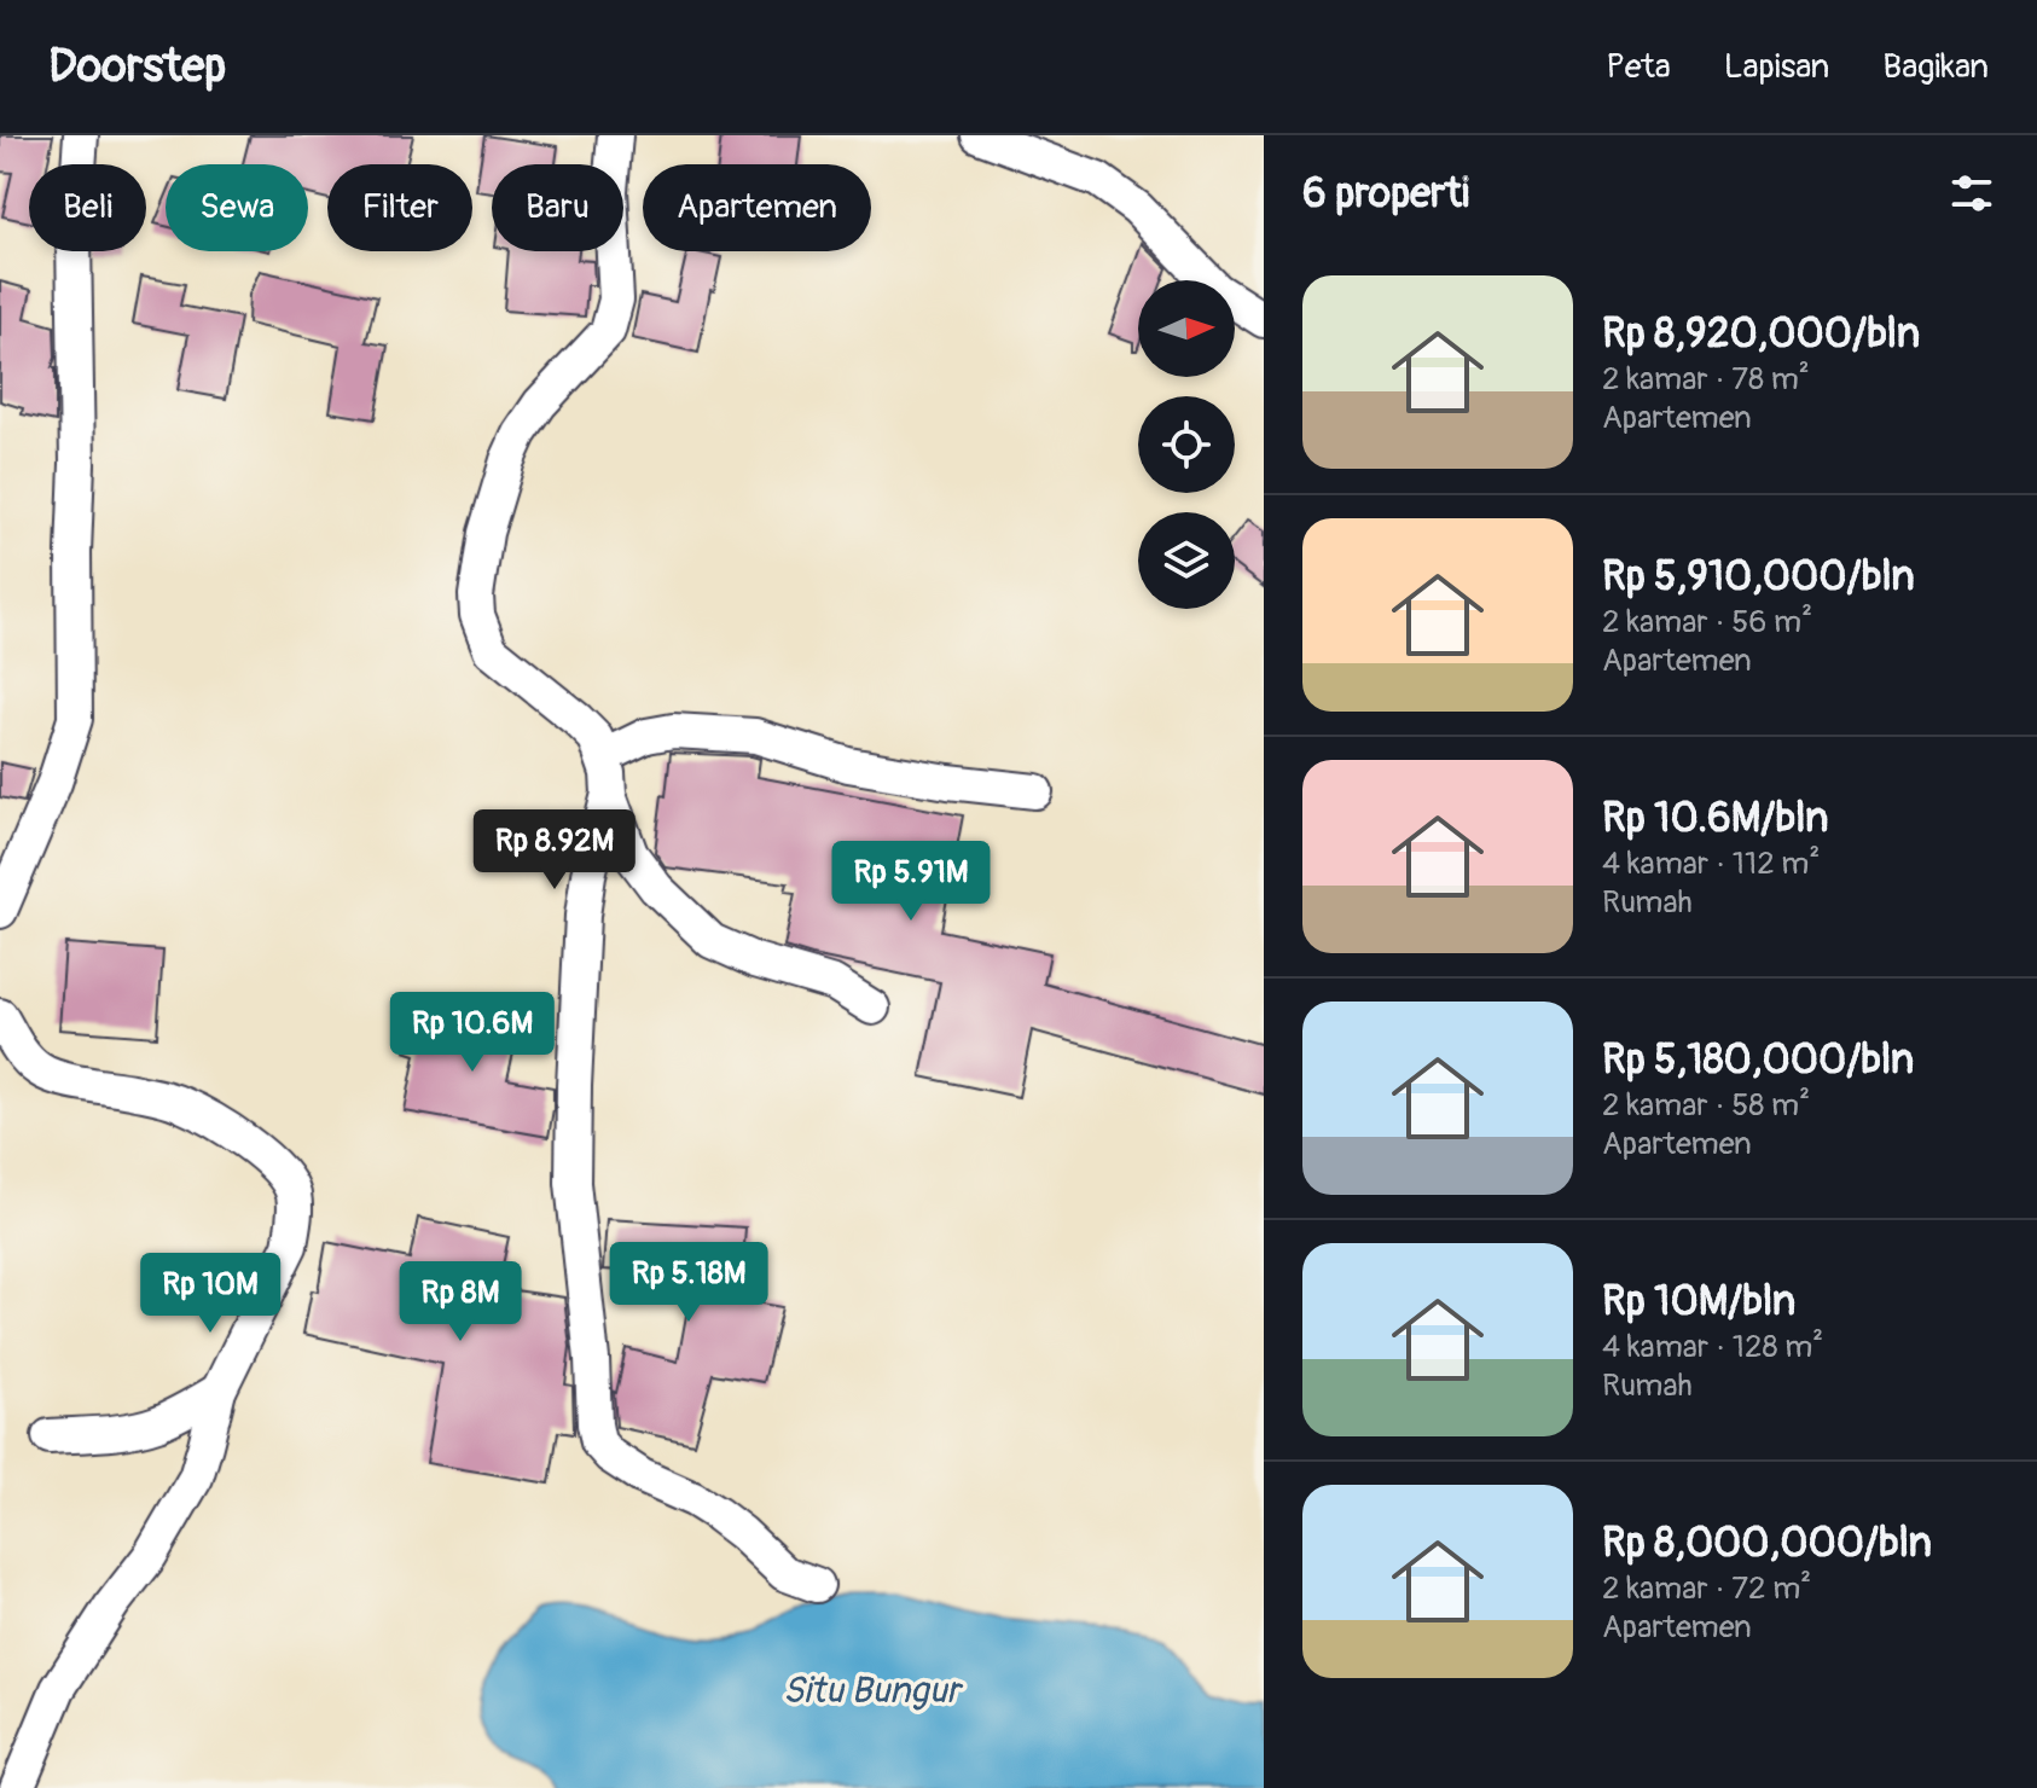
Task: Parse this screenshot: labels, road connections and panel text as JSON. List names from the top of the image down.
{
  "water": ["Situ Bungur"],
  "north": "right",
  "page": {
    "header": "Doorstep",
    "nav": ["Peta", "Lapisan", "Bagikan"],
    "heading": "6 properti",
    "chip": [
      "Beli",
      "Sewa",
      "Filter",
      "Baru",
      "Apartemen"
    ],
    "list": [
      {
        "name": "Rp 8,920,000/bln",
        "note": "2 kamar · 78 m² · Apartemen"
      },
      {
        "name": "Rp 5,910,000/bln",
        "note": "2 kamar · 56 m² · Apartemen"
      },
      {
        "name": "Rp 10.6M/bln",
        "note": "4 kamar · 112 m² · Rumah"
      },
      {
        "name": "Rp 5,180,000/bln",
        "note": "2 kamar · 58 m² · Apartemen"
      },
      {
        "name": "Rp 10M/bln",
        "note": "4 kamar · 128 m² · Rumah"
      },
      {
        "name": "Rp 8,000,000/bln",
        "note": "2 kamar · 72 m² · Apartemen"
      }
    ],
    "price": [
      "Rp 8.92M",
      "Rp 5.91M",
      "Rp 10.6M",
      "Rp 5.18M",
      "Rp 10M",
      "Rp 8M"
    ]
  }
}
